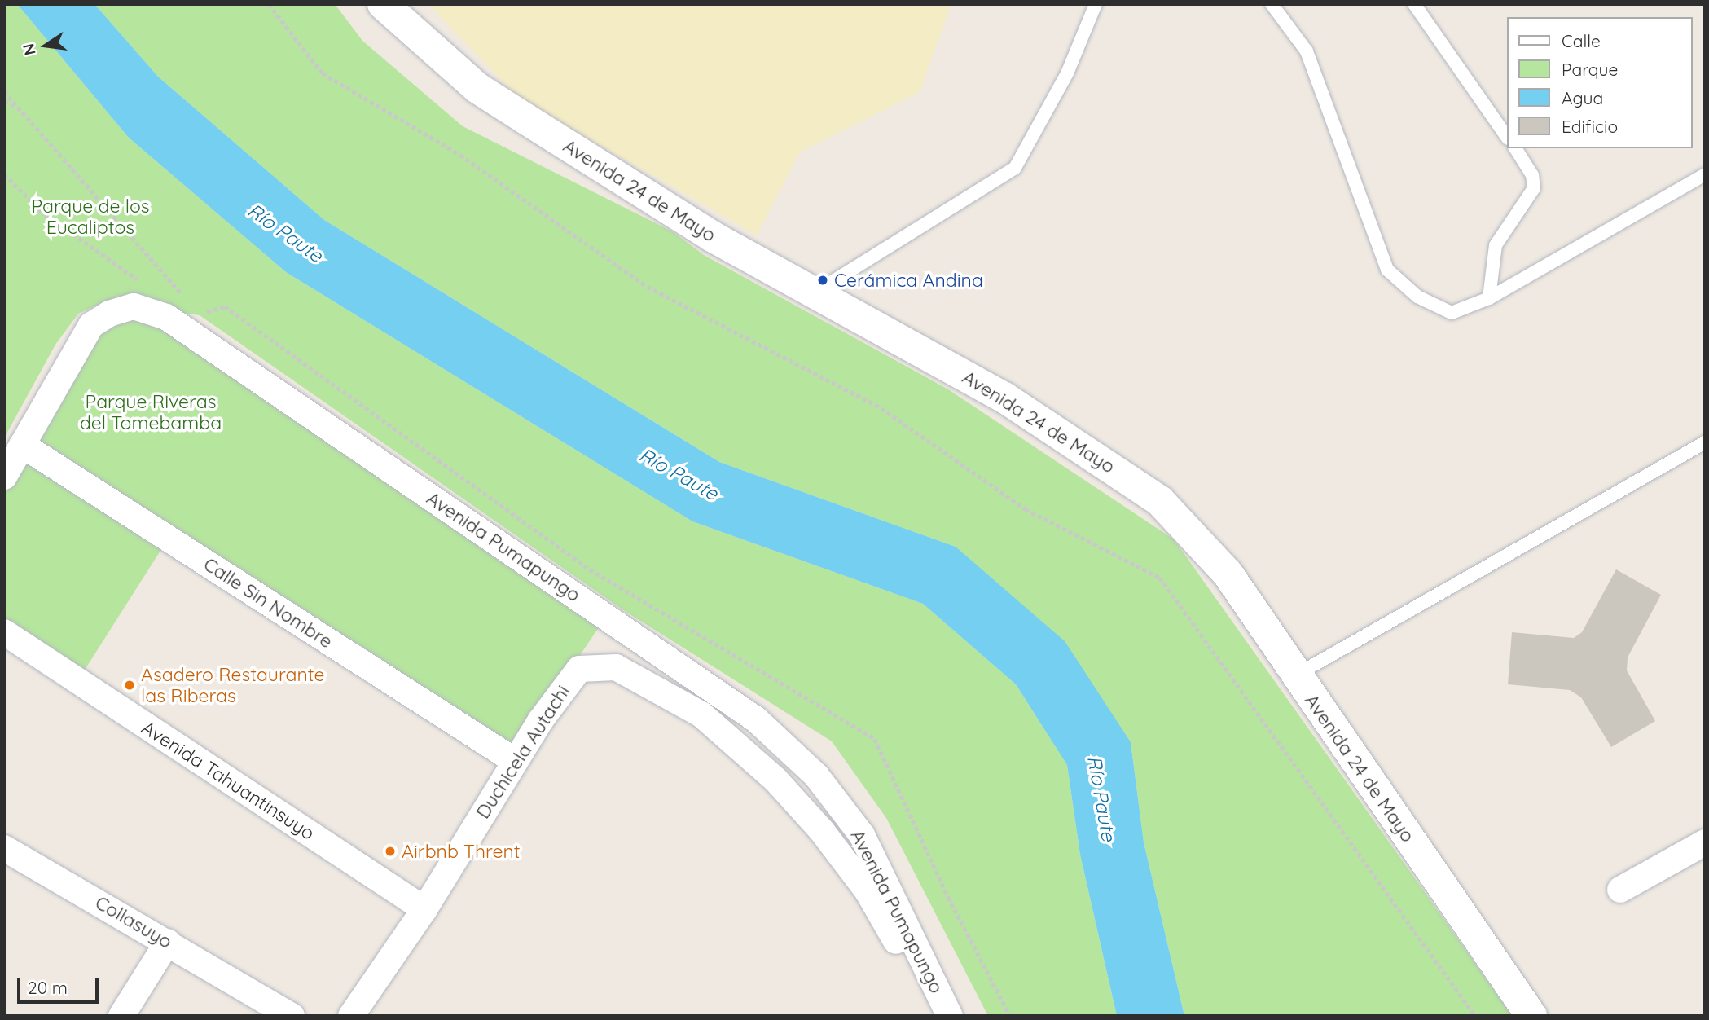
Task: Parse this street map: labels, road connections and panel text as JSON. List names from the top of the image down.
{
  "streets": {
    "main road": ["Avenida 24 de Mayo"],
    "street": [
      "Avenida Pumapungo",
      "Calle Sin Nombre",
      "Duchicela Autachi",
      "Avenida Tahuantinsuyo",
      "Collasuyo"
    ]
  },
  "crossings": [
    ["Avenida Pumapungo", "Calle Sin Nombre"],
    ["Calle Sin Nombre", "Duchicela Autachi"],
    ["Duchicela Autachi", "Avenida Tahuantinsuyo"]
  ],
  "water": ["Río Paute"],
  "parks": ["Parque de los Eucaliptos", "Parque Riveras del Tomebamba"],
  "places": ["Cerámica Andina", "Asadero Restaurante las Riberas", "Airbnb Thrent"],
  "legend": [
    "Calle",
    "Parque",
    "Agua",
    "Edificio"
  ],
  "scale_bar": "20 m",
  "north": "left"
}
